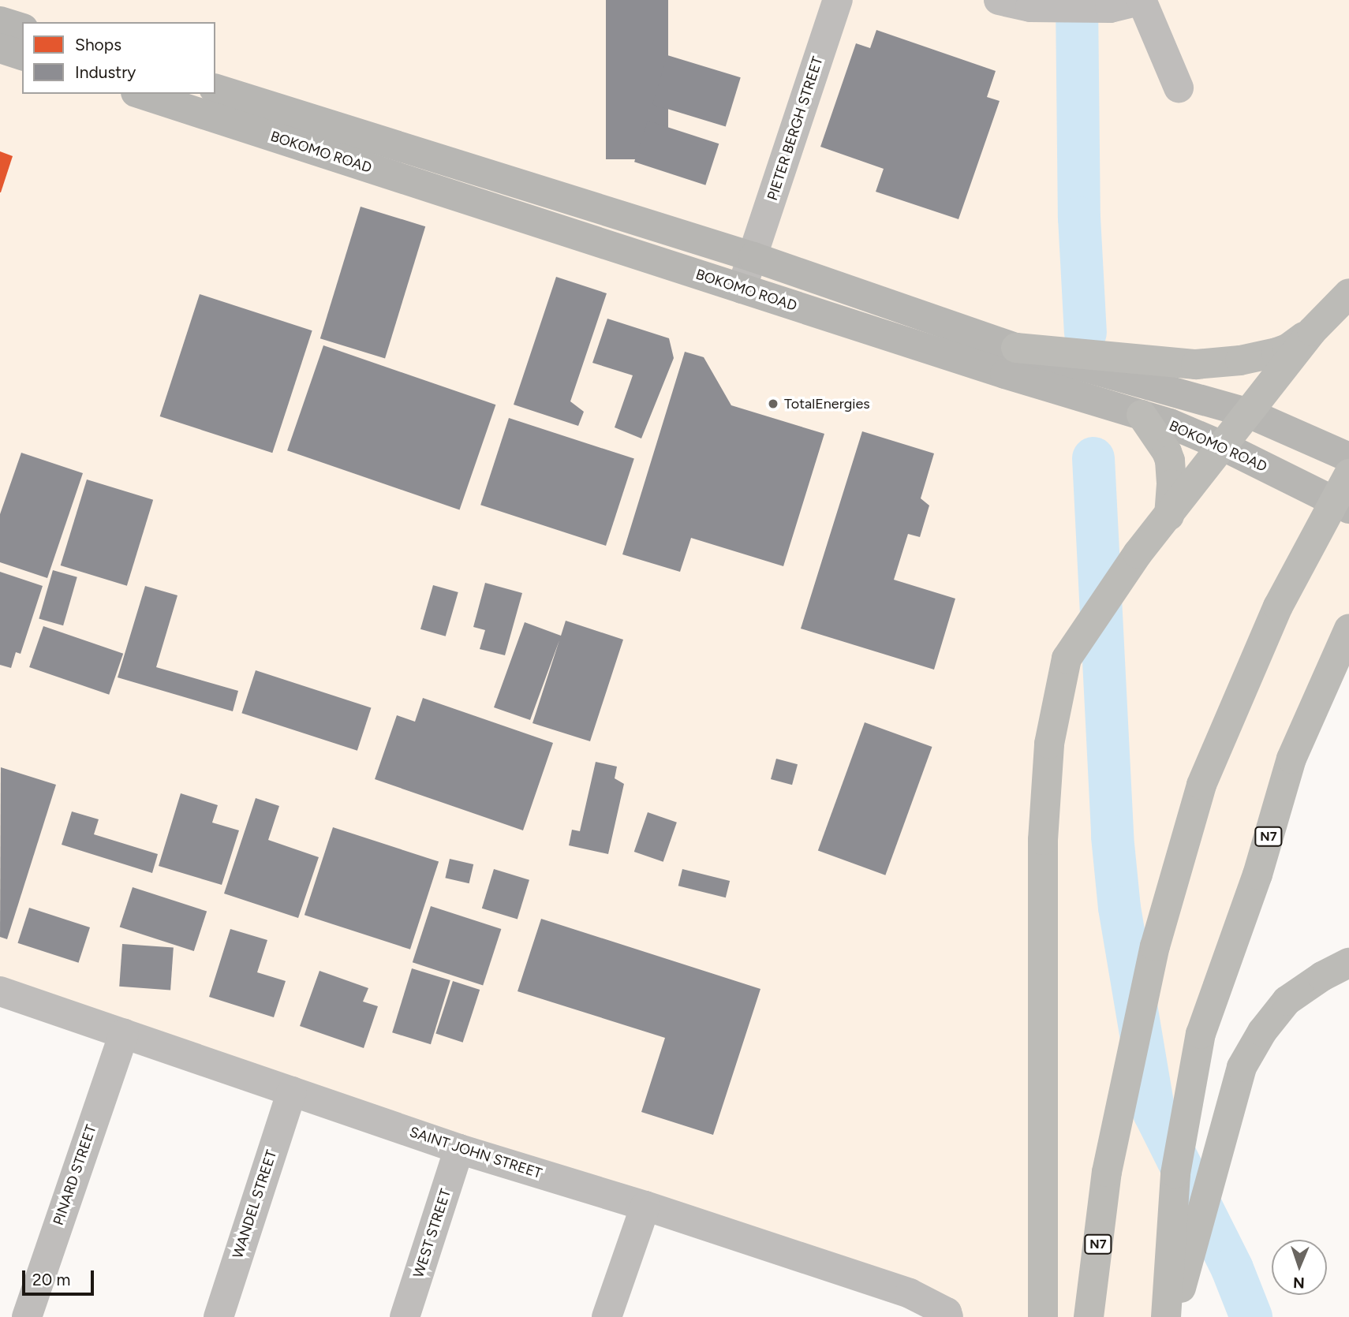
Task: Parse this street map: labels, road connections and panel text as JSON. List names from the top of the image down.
{
  "streets": {
    "highway": ["N7"],
    "main road": ["BOKOMO ROAD"],
    "street": [
      "PIETER BERGH STREET",
      "SAINT JOHN STREET",
      "PINARD STREET",
      "WANDEL STREET",
      "WEST STREET"
    ]
  },
  "crossings": [
    ["PIETER BERGH STREET", "BOKOMO ROAD"],
    ["SAINT JOHN STREET", "PINARD STREET"],
    ["SAINT JOHN STREET", "WANDEL STREET"],
    ["SAINT JOHN STREET", "WEST STREET"]
  ],
  "places": ["TotalEnergies"],
  "legend": ["Shops", "Industry"],
  "scale_bar": "20 m",
  "north": "bottom"
}
